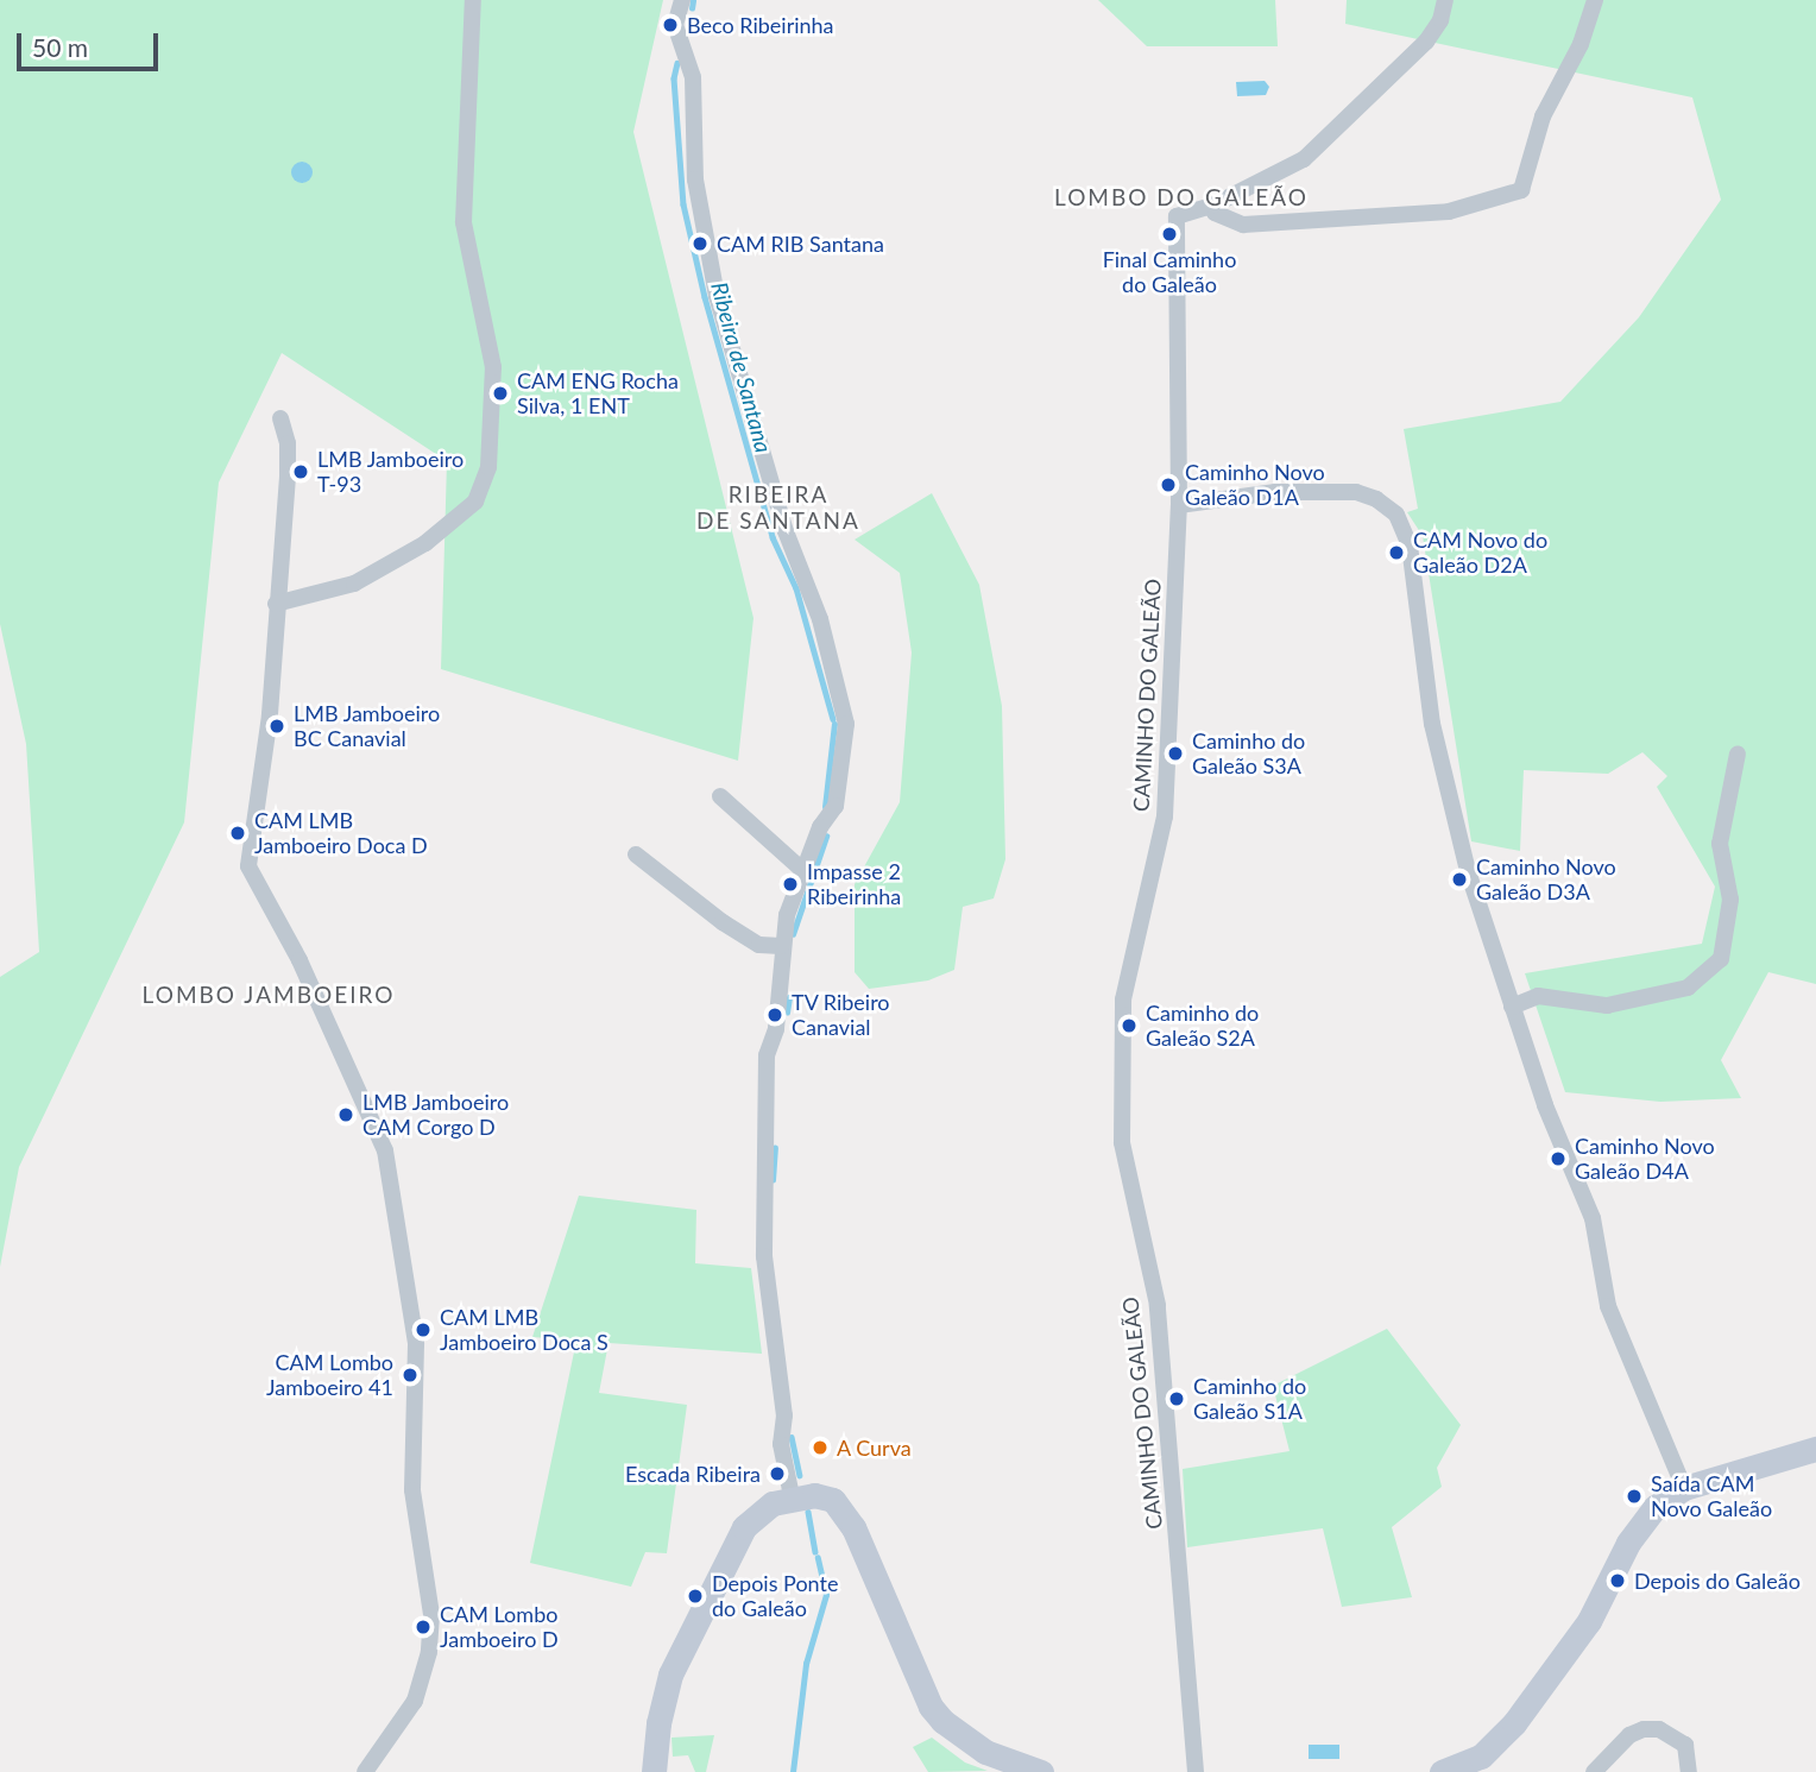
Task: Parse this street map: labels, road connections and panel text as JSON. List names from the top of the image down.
{
  "streets": {
    "street": ["CAMINHO DO GALEÃO"]
  },
  "districts": ["LOMBO DO GALEÃO", "RIBEIRA DE SANTANA", "LOMBO JAMBOEIRO"],
  "water": ["Ribeira de Santana"],
  "places": [
    "Beco Ribeirinha",
    "Final Caminho do Galeão",
    "CAM RIB Santana",
    "CAM ENG Rocha Silva, 1 ENT",
    "LMB Jamboeiro T-93",
    "Caminho Novo Galeão D1A",
    "CAM Novo do Galeão D2A",
    "LMB Jamboeiro BC Canavial",
    "Caminho do Galeão S3A",
    "CAM LMB Jamboeiro Doca D",
    "Caminho Novo Galeão D3A",
    "Impasse 2 Ribeirinha",
    "TV Ribeiro Canavial",
    "Caminho do Galeão S2A",
    "LMB Jamboeiro CAM Corgo D",
    "Caminho Novo Galeão D4A",
    "CAM LMB Jamboeiro Doca S",
    "CAM Lombo Jamboeiro 41",
    "Caminho do Galeão S1A",
    "A Curva",
    "Escada Ribeira",
    "Saída CAM Novo Galeão",
    "Depois do Galeão",
    "Depois Ponte do Galeão",
    "CAM Lombo Jamboeiro D"
  ],
  "scale_bar": "50 m"
}
